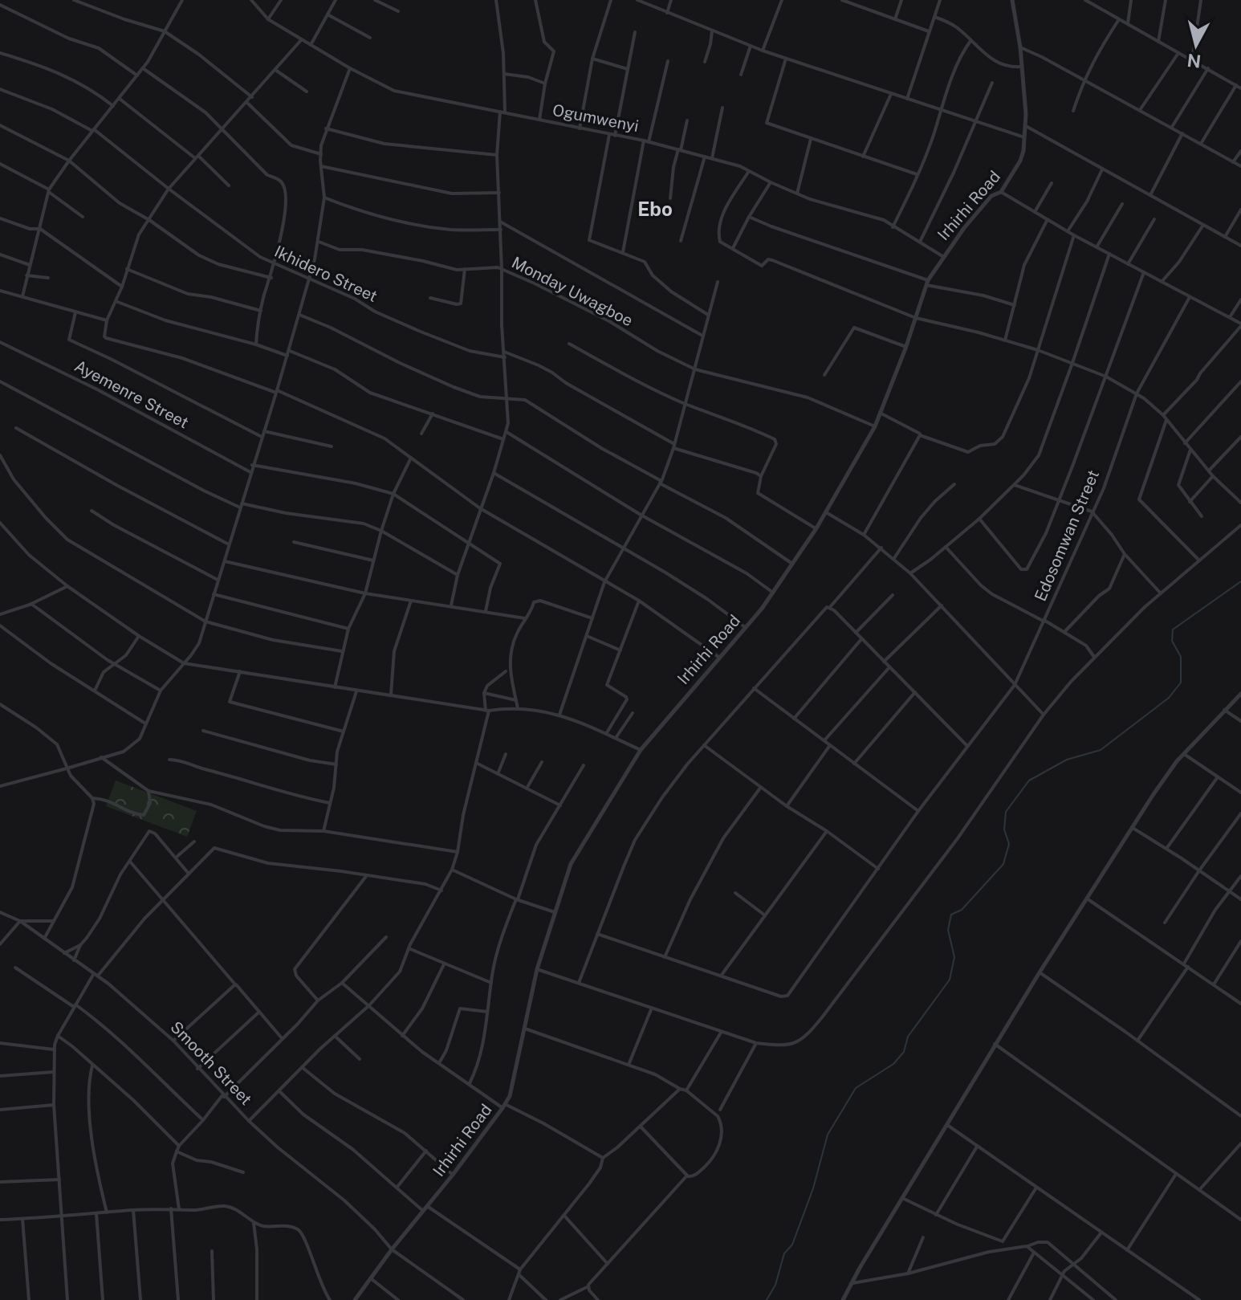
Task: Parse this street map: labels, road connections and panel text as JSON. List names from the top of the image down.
{
  "streets": {
    "street": [
      "Ogumwenyi",
      "Irhirhi Road",
      "Ikhidero Street",
      "Monday Uwagboe",
      "Ayemenre Street",
      "Edosomwan Street",
      "Smooth Street"
    ]
  },
  "crossings": [
    ["Ogumwenyi", "Irhirhi Road"],
    ["Irhirhi Road", "Monday Uwagboe"],
    ["Irhirhi Road", "Smooth Street"]
  ],
  "districts": ["Ebo"],
  "north": "bottom"
}
